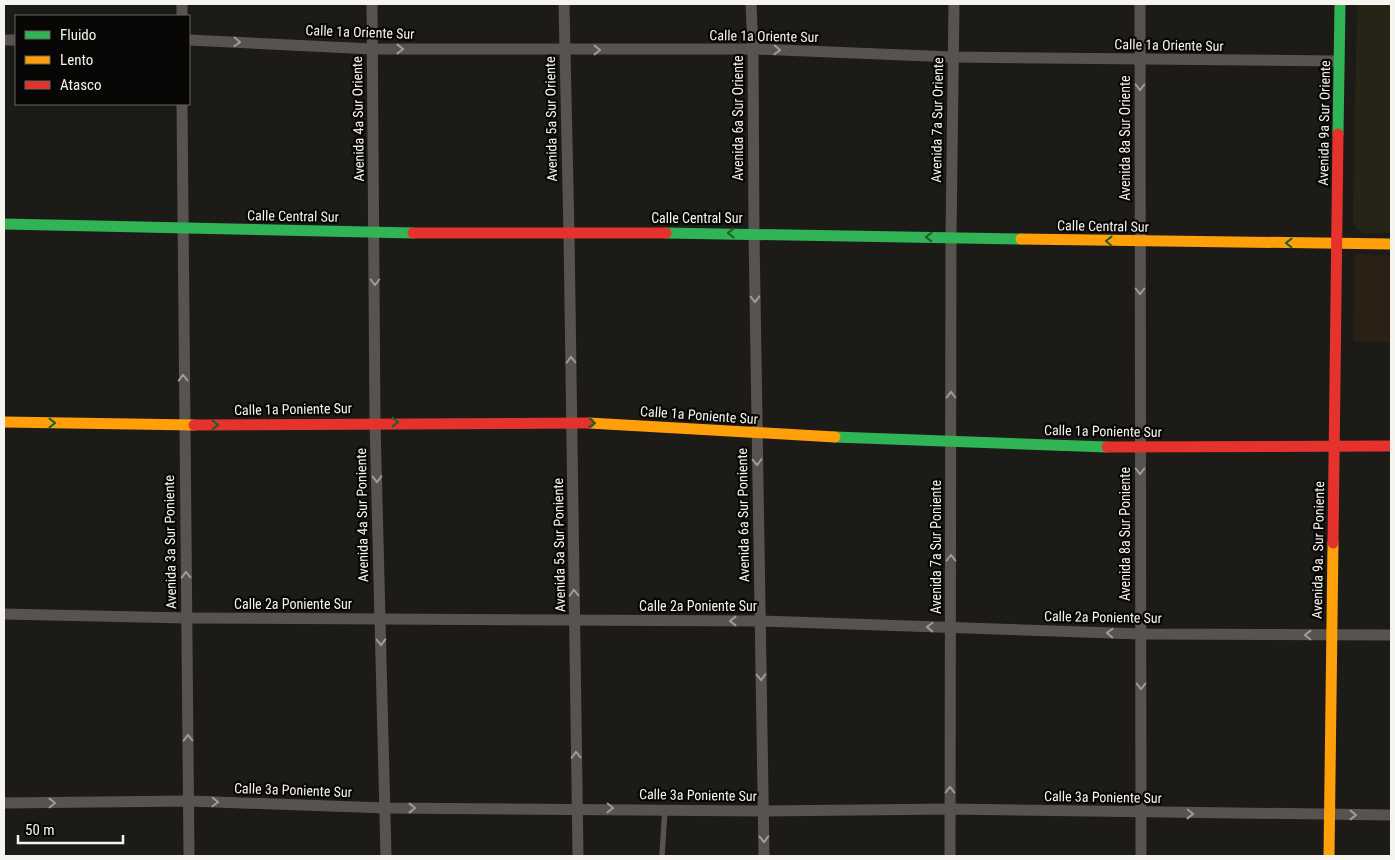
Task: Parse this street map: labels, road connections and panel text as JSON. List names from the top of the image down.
{
  "streets": {
    "main road": [
      "Avenida 9a Sur Oriente",
      "Calle Central Sur",
      "Calle 1a Poniente Sur",
      "Avenida 9a. Sur Poniente"
    ],
    "street": [
      "Calle 1a Oriente Sur",
      "Avenida 6a Sur Oriente",
      "Avenida 4a Sur Oriente",
      "Avenida 5a Sur Oriente",
      "Avenida 7a Sur Oriente",
      "Avenida 8a Sur Oriente",
      "Avenida 4a Sur Poniente",
      "Avenida 6a Sur Poniente",
      "Avenida 8a Sur Poniente",
      "Avenida 3a Sur Poniente",
      "Avenida 5a Sur Poniente",
      "Avenida 7a Sur Poniente",
      "Calle 2a Poniente Sur",
      "Calle 3a Poniente Sur"
    ]
  },
  "crossings": [
    ["Calle 1a Oriente Sur", "Avenida 6a Sur Oriente"],
    ["Calle 1a Oriente Sur", "Avenida 4a Sur Oriente"],
    ["Calle 1a Oriente Sur", "Avenida 5a Sur Oriente"],
    ["Calle 1a Oriente Sur", "Avenida 7a Sur Oriente"],
    ["Calle 1a Oriente Sur", "Avenida 9a Sur Oriente"],
    ["Calle 1a Oriente Sur", "Avenida 8a Sur Oriente"],
    ["Avenida 6a Sur Oriente", "Calle Central Sur"],
    ["Avenida 6a Sur Oriente", "Avenida 6a Sur Poniente"],
    ["Avenida 4a Sur Oriente", "Calle Central Sur"],
    ["Avenida 4a Sur Oriente", "Avenida 4a Sur Poniente"],
    ["Avenida 5a Sur Oriente", "Calle Central Sur"],
    ["Avenida 5a Sur Oriente", "Avenida 5a Sur Poniente"],
    ["Avenida 7a Sur Oriente", "Calle Central Sur"],
    ["Avenida 7a Sur Oriente", "Avenida 7a Sur Poniente"],
    ["Avenida 9a Sur Oriente", "Calle Central Sur"],
    ["Avenida 9a Sur Oriente", "Avenida 9a. Sur Poniente"],
    ["Avenida 8a Sur Oriente", "Calle Central Sur"],
    ["Avenida 8a Sur Oriente", "Avenida 8a Sur Poniente"],
    ["Calle Central Sur", "Avenida 4a Sur Poniente"],
    ["Calle Central Sur", "Avenida 6a Sur Poniente"],
    ["Calle Central Sur", "Avenida 8a Sur Poniente"],
    ["Calle Central Sur", "Avenida 3a Sur Poniente"],
    ["Calle Central Sur", "Avenida 5a Sur Poniente"],
    ["Calle Central Sur", "Avenida 7a Sur Poniente"],
    ["Calle Central Sur", "Avenida 9a. Sur Poniente"],
    ["Calle 1a Poniente Sur", "Avenida 4a Sur Poniente"],
    ["Calle 1a Poniente Sur", "Avenida 6a Sur Poniente"],
    ["Calle 1a Poniente Sur", "Avenida 8a Sur Poniente"],
    ["Calle 1a Poniente Sur", "Avenida 3a Sur Poniente"],
    ["Calle 1a Poniente Sur", "Avenida 5a Sur Poniente"],
    ["Calle 1a Poniente Sur", "Avenida 7a Sur Poniente"],
    ["Calle 1a Poniente Sur", "Avenida 9a. Sur Poniente"],
    ["Avenida 4a Sur Poniente", "Calle 2a Poniente Sur"],
    ["Avenida 4a Sur Poniente", "Calle 3a Poniente Sur"],
    ["Avenida 6a Sur Poniente", "Calle 2a Poniente Sur"],
    ["Avenida 6a Sur Poniente", "Calle 3a Poniente Sur"],
    ["Avenida 8a Sur Poniente", "Calle 2a Poniente Sur"],
    ["Avenida 8a Sur Poniente", "Calle 3a Poniente Sur"],
    ["Avenida 3a Sur Poniente", "Calle 2a Poniente Sur"],
    ["Avenida 3a Sur Poniente", "Calle 3a Poniente Sur"],
    ["Avenida 5a Sur Poniente", "Calle 2a Poniente Sur"],
    ["Avenida 5a Sur Poniente", "Calle 3a Poniente Sur"],
    ["Avenida 7a Sur Poniente", "Calle 2a Poniente Sur"],
    ["Avenida 7a Sur Poniente", "Calle 3a Poniente Sur"],
    ["Avenida 9a. Sur Poniente", "Calle 2a Poniente Sur"],
    ["Avenida 9a. Sur Poniente", "Calle 3a Poniente Sur"]
  ],
  "one_way": [
    "Calle 1a Oriente Sur",
    "Avenida 8a Sur Oriente",
    "Calle Central Sur",
    "Calle 1a Poniente Sur",
    "Avenida 4a Sur Poniente",
    "Avenida 6a Sur Poniente",
    "Avenida 8a Sur Poniente",
    "Avenida 3a Sur Poniente",
    "Avenida 5a Sur Poniente",
    "Avenida 7a Sur Poniente",
    "Calle 2a Poniente Sur",
    "Calle 3a Poniente Sur"
  ],
  "legend": ["Fluido", "Lento", "Atasco"],
  "scale_bar": "50 m"
}
